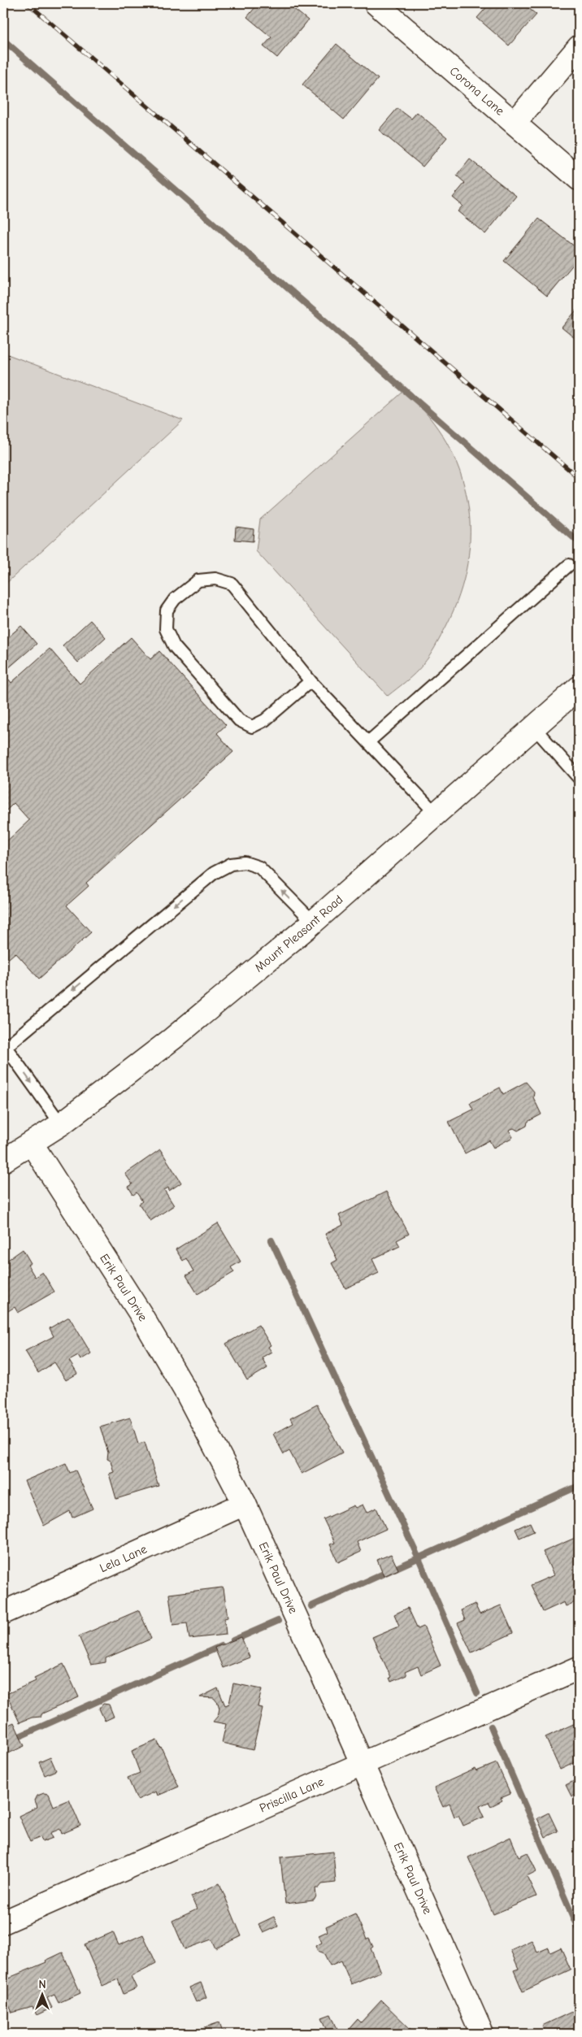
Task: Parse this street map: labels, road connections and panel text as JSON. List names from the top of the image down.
{
  "streets": {
    "main road": [
      "Corona Lane",
      "Mount Pleasant Road",
      "Erik Paul Drive",
      "Lela Lane",
      "Priscilla Lane"
    ]
  },
  "crossings": [
    ["Mount Pleasant Road", "Erik Paul Drive"],
    ["Erik Paul Drive", "Lela Lane"],
    ["Erik Paul Drive", "Priscilla Lane"]
  ],
  "north": "top"
}
